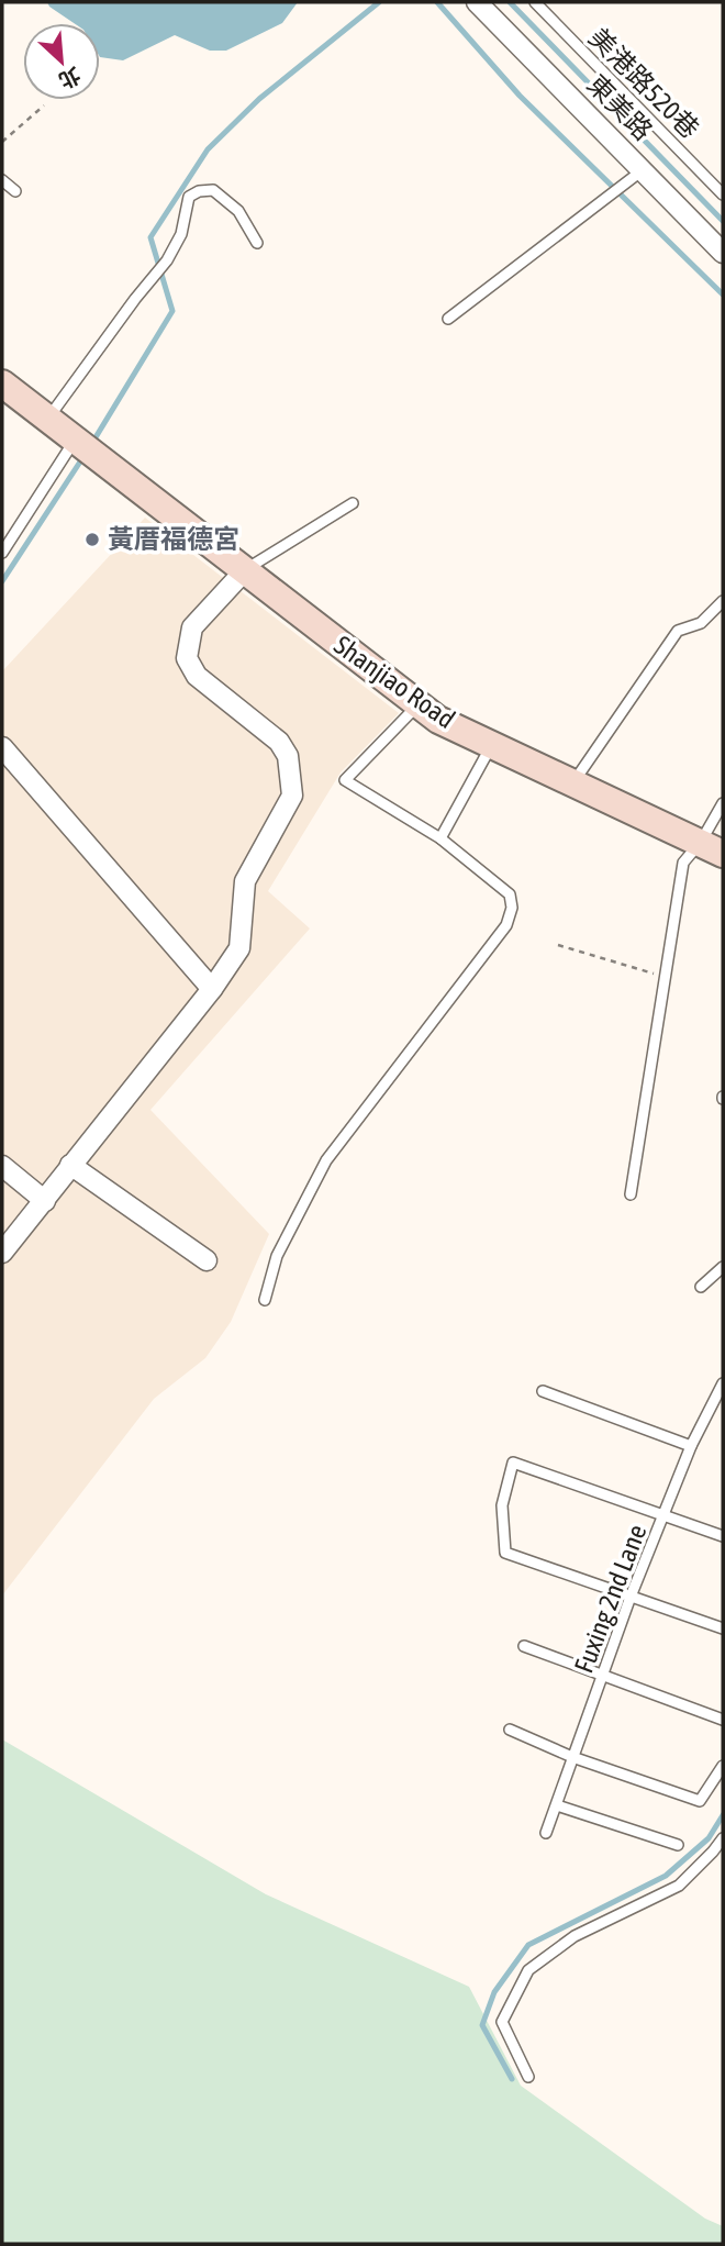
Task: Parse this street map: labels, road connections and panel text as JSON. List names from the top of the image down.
{
  "streets": {
    "main road": ["Shanjiao Road"],
    "street": ["東美路"],
    "lane": ["美港路520巷", "Fuxing 2nd Lane"]
  },
  "places": ["黃厝福德宮"],
  "north": "bottom right"
}
